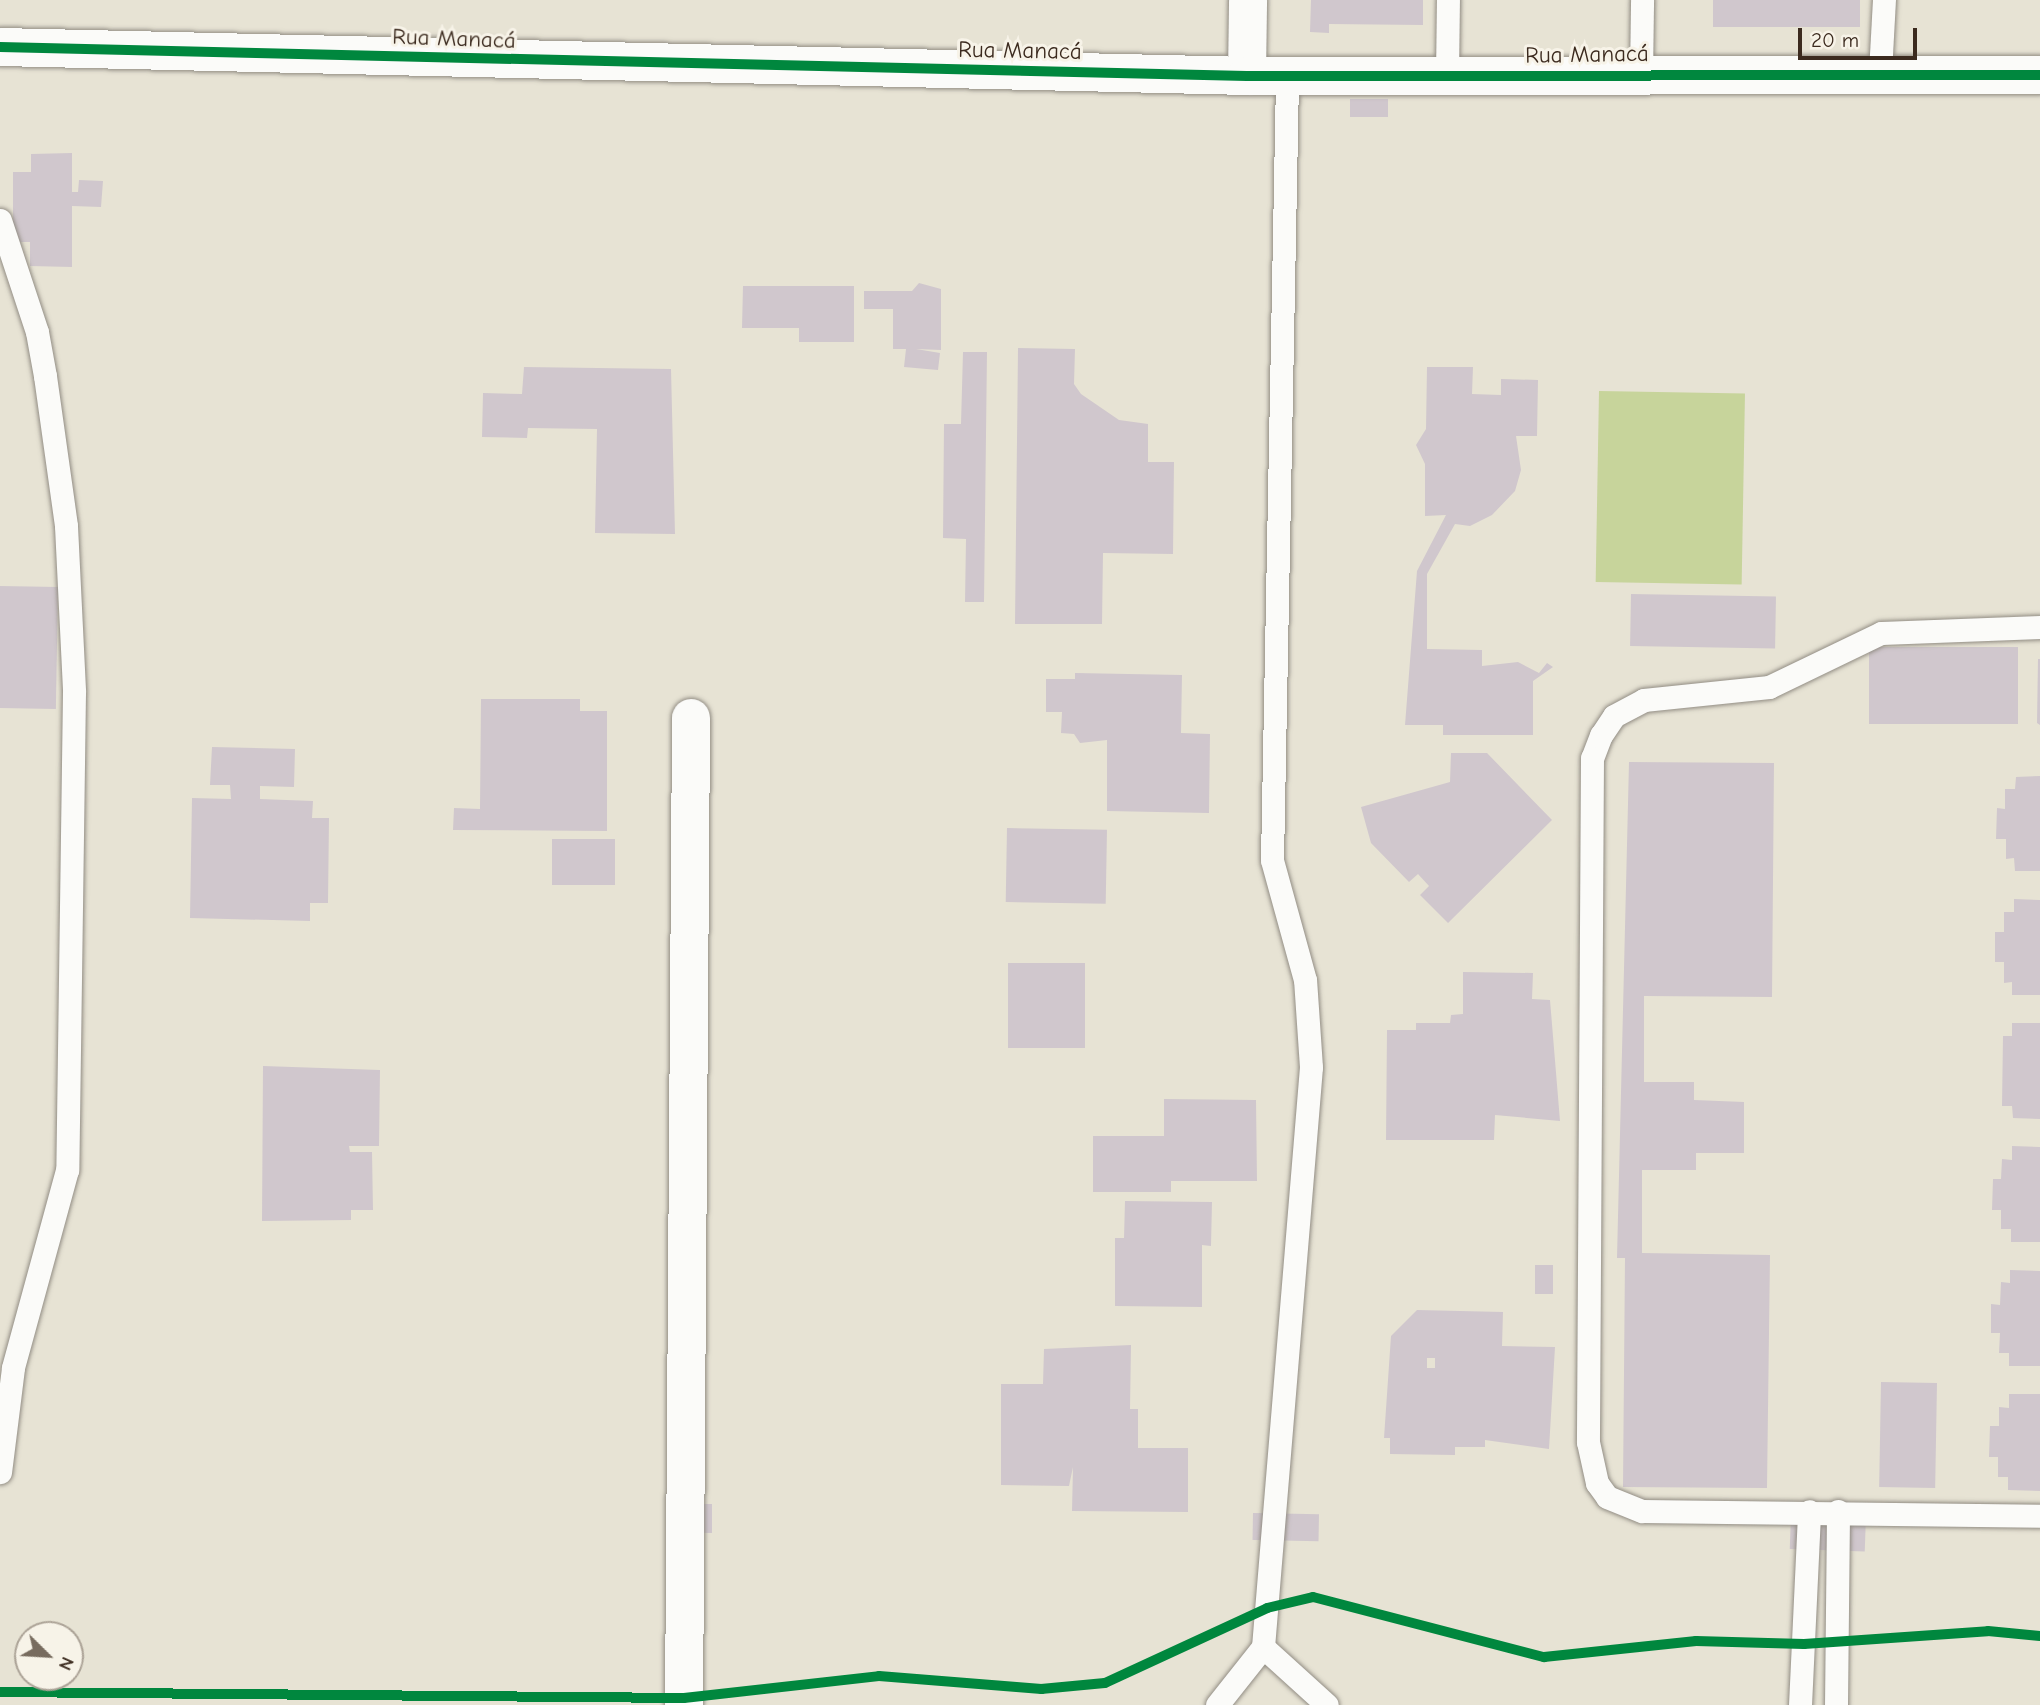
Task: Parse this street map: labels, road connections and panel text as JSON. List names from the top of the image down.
{
  "streets": {
    "street": ["Rua Manacá"]
  },
  "scale_bar": "20 m",
  "north": "bottom right"
}
